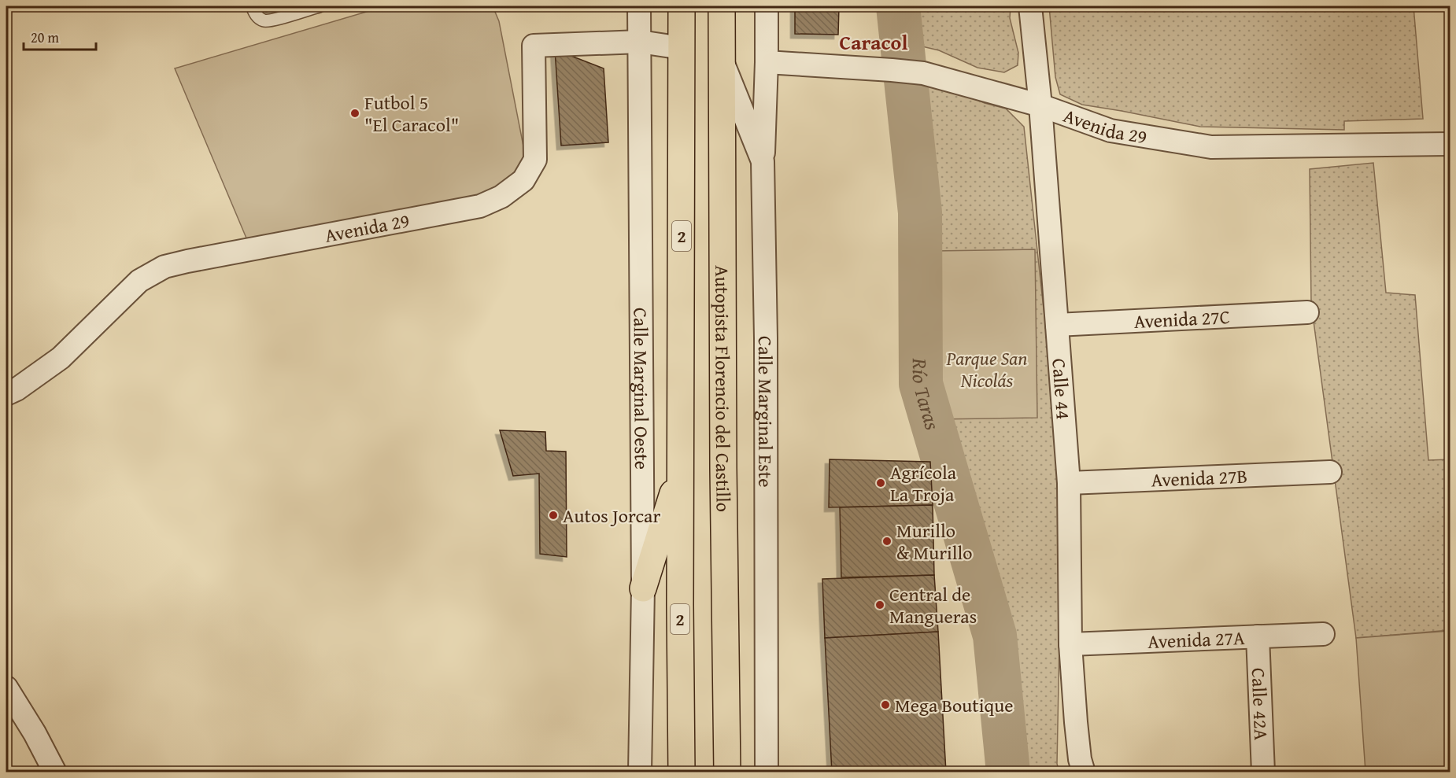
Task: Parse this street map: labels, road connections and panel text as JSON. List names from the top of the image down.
{
  "streets": {
    "highway": ["2", "Autopista Florencio del Castillo"],
    "street": [
      "Avenida 29",
      "Avenida 27C",
      "Calle 44",
      "Calle Marginal Oeste",
      "Calle Marginal Este",
      "Avenida 27B",
      "Avenida 27A",
      "Calle 42A"
    ]
  },
  "crossings": [
    ["Avenida 29", "Calle 44"],
    ["Avenida 29", "Calle Marginal Oeste"],
    ["Avenida 27C", "Calle 44"],
    ["Calle 44", "Avenida 27B"],
    ["Calle 44", "Avenida 27A"],
    ["Autopista Florencio del Castillo", "Calle Marginal Este"],
    ["Avenida 27A", "Calle 42A"]
  ],
  "districts": ["Caracol"],
  "water": ["Río Taras"],
  "parks": ["Parque San Nicolás"],
  "places": [
    "Futbol 5 \"El Caracol\"",
    "Agrícola La Troja",
    "Autos Jorcar",
    "Murillo & Murillo",
    "Central de Mangueras",
    "Mega Boutique"
  ],
  "scale_bar": "20 m"
}
